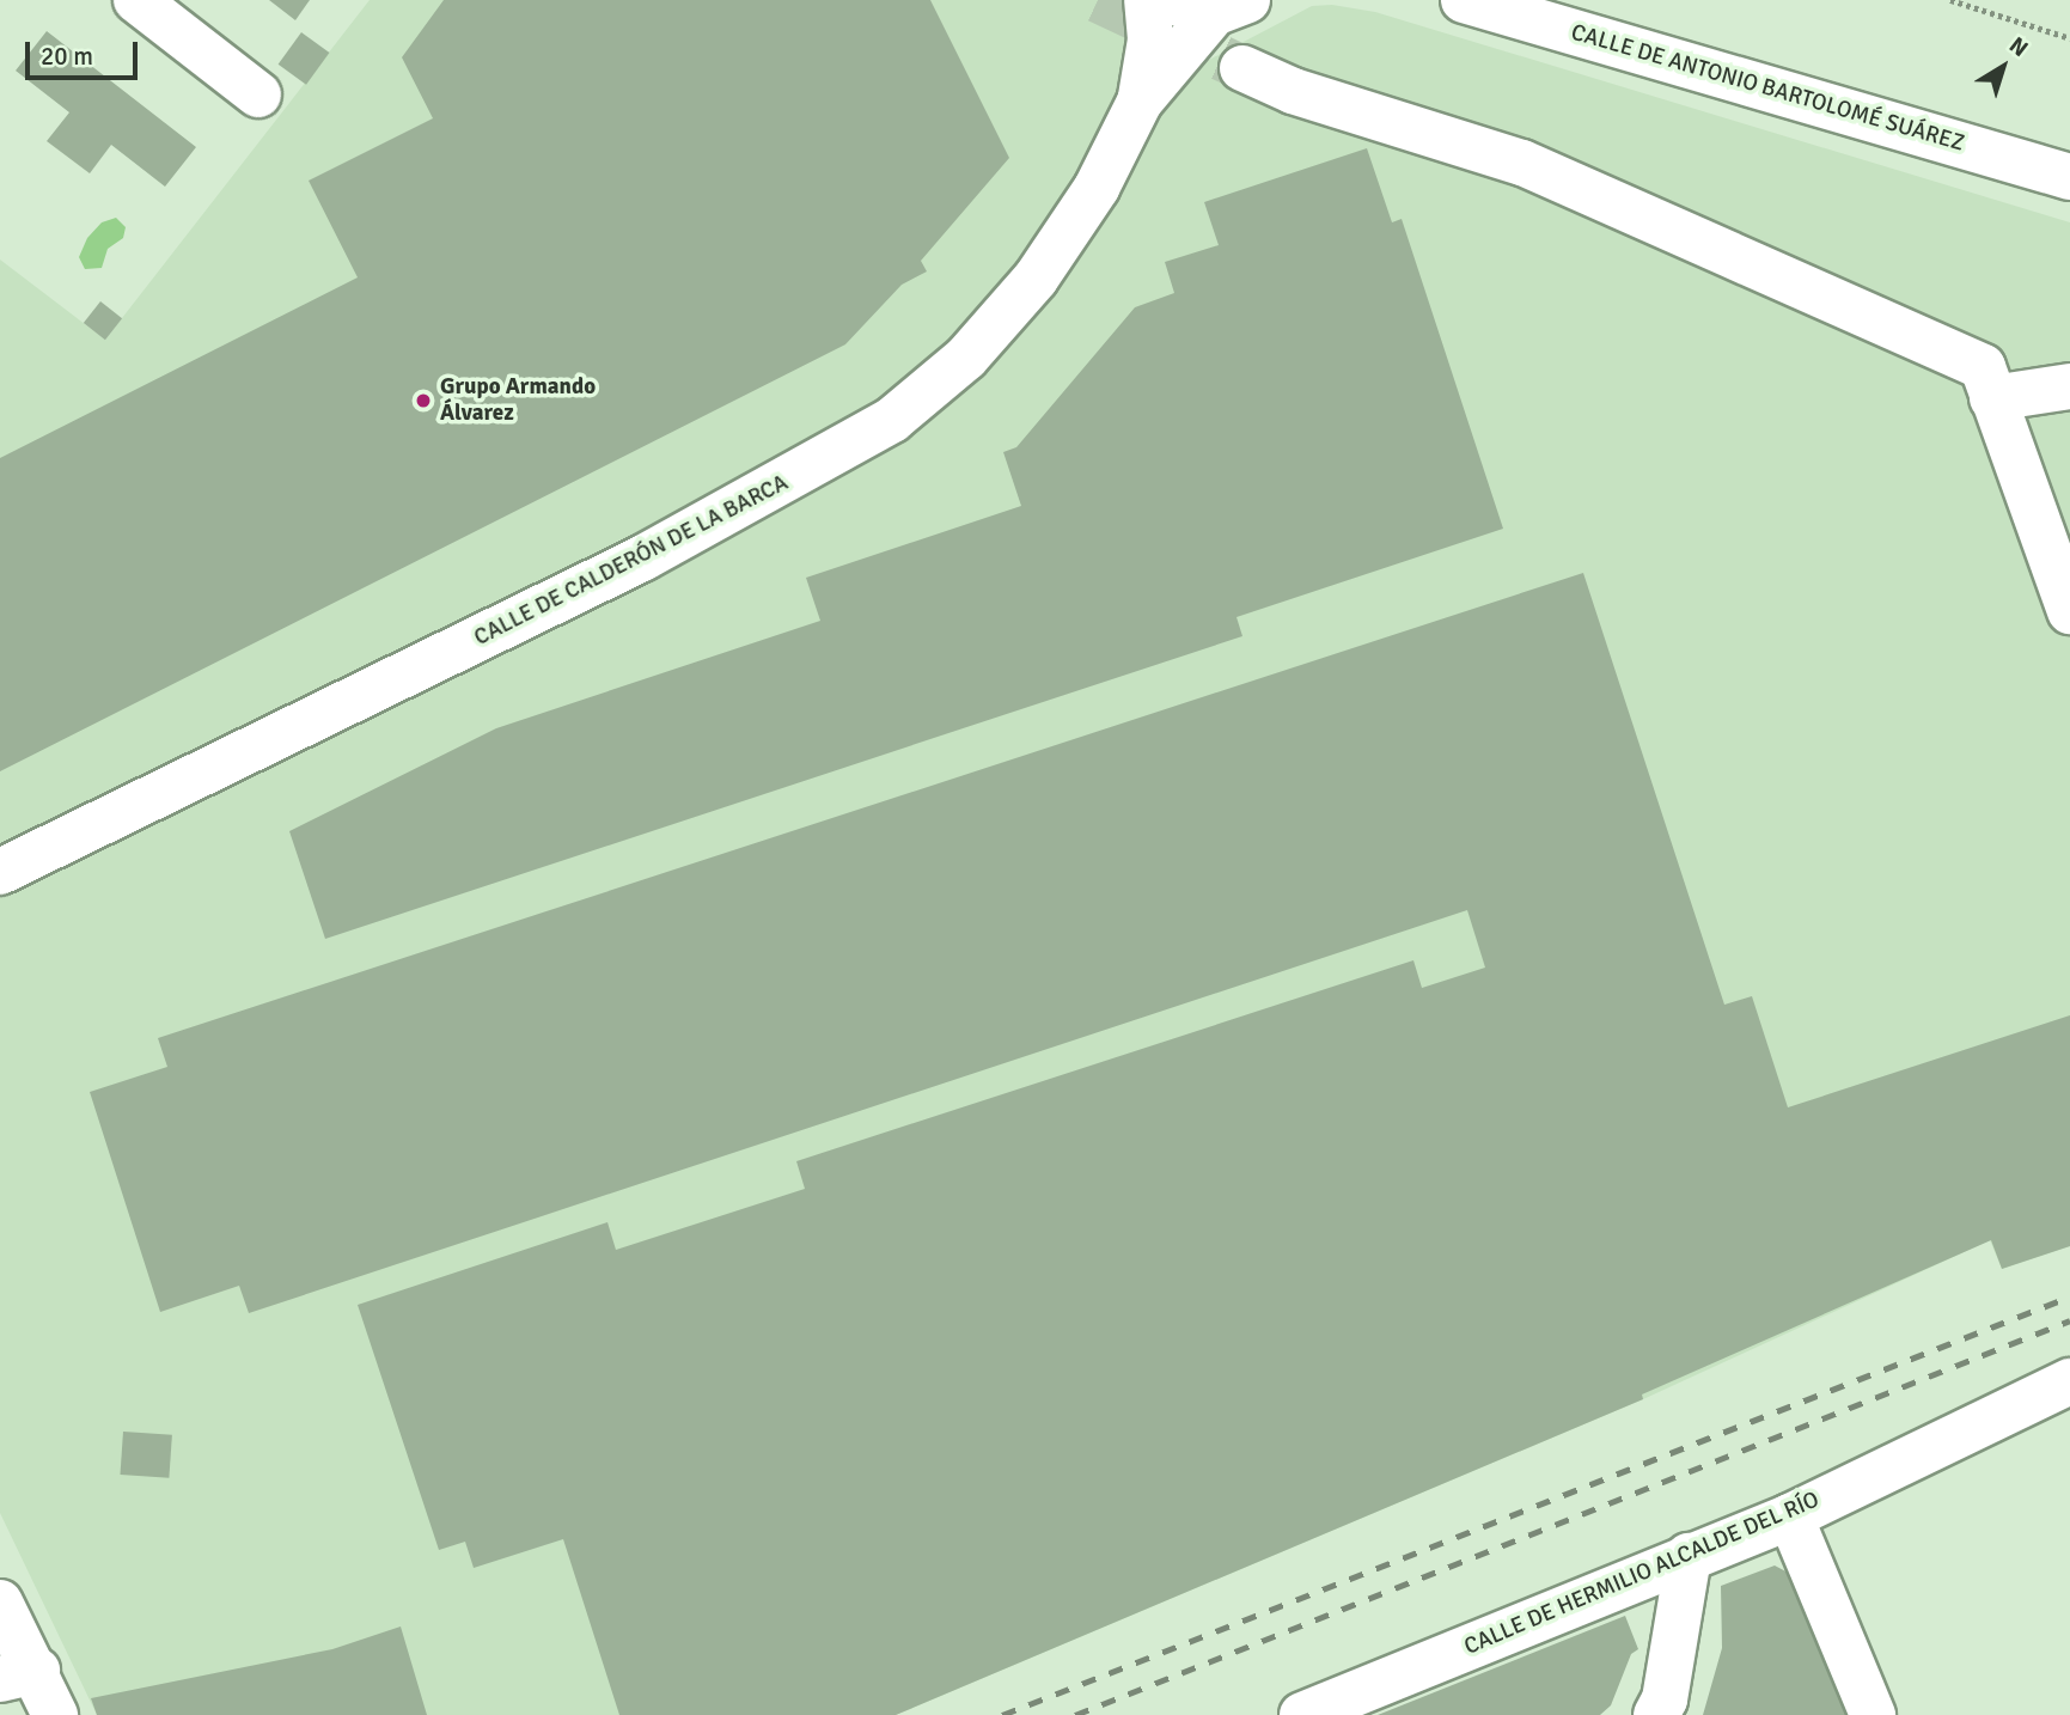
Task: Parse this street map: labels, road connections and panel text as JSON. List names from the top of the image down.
{
  "streets": {
    "street": ["CALLE DE ANTONIO BARTOLOMÉ SUÁREZ", "CALLE DE CALDERÓN DE LA BARCA", "CALLE DE HERMILIO ALCALDE DEL RÍO"]
  },
  "places": ["Grupo Armando Álvarez"],
  "scale_bar": "20 m",
  "north": "top right"
}
